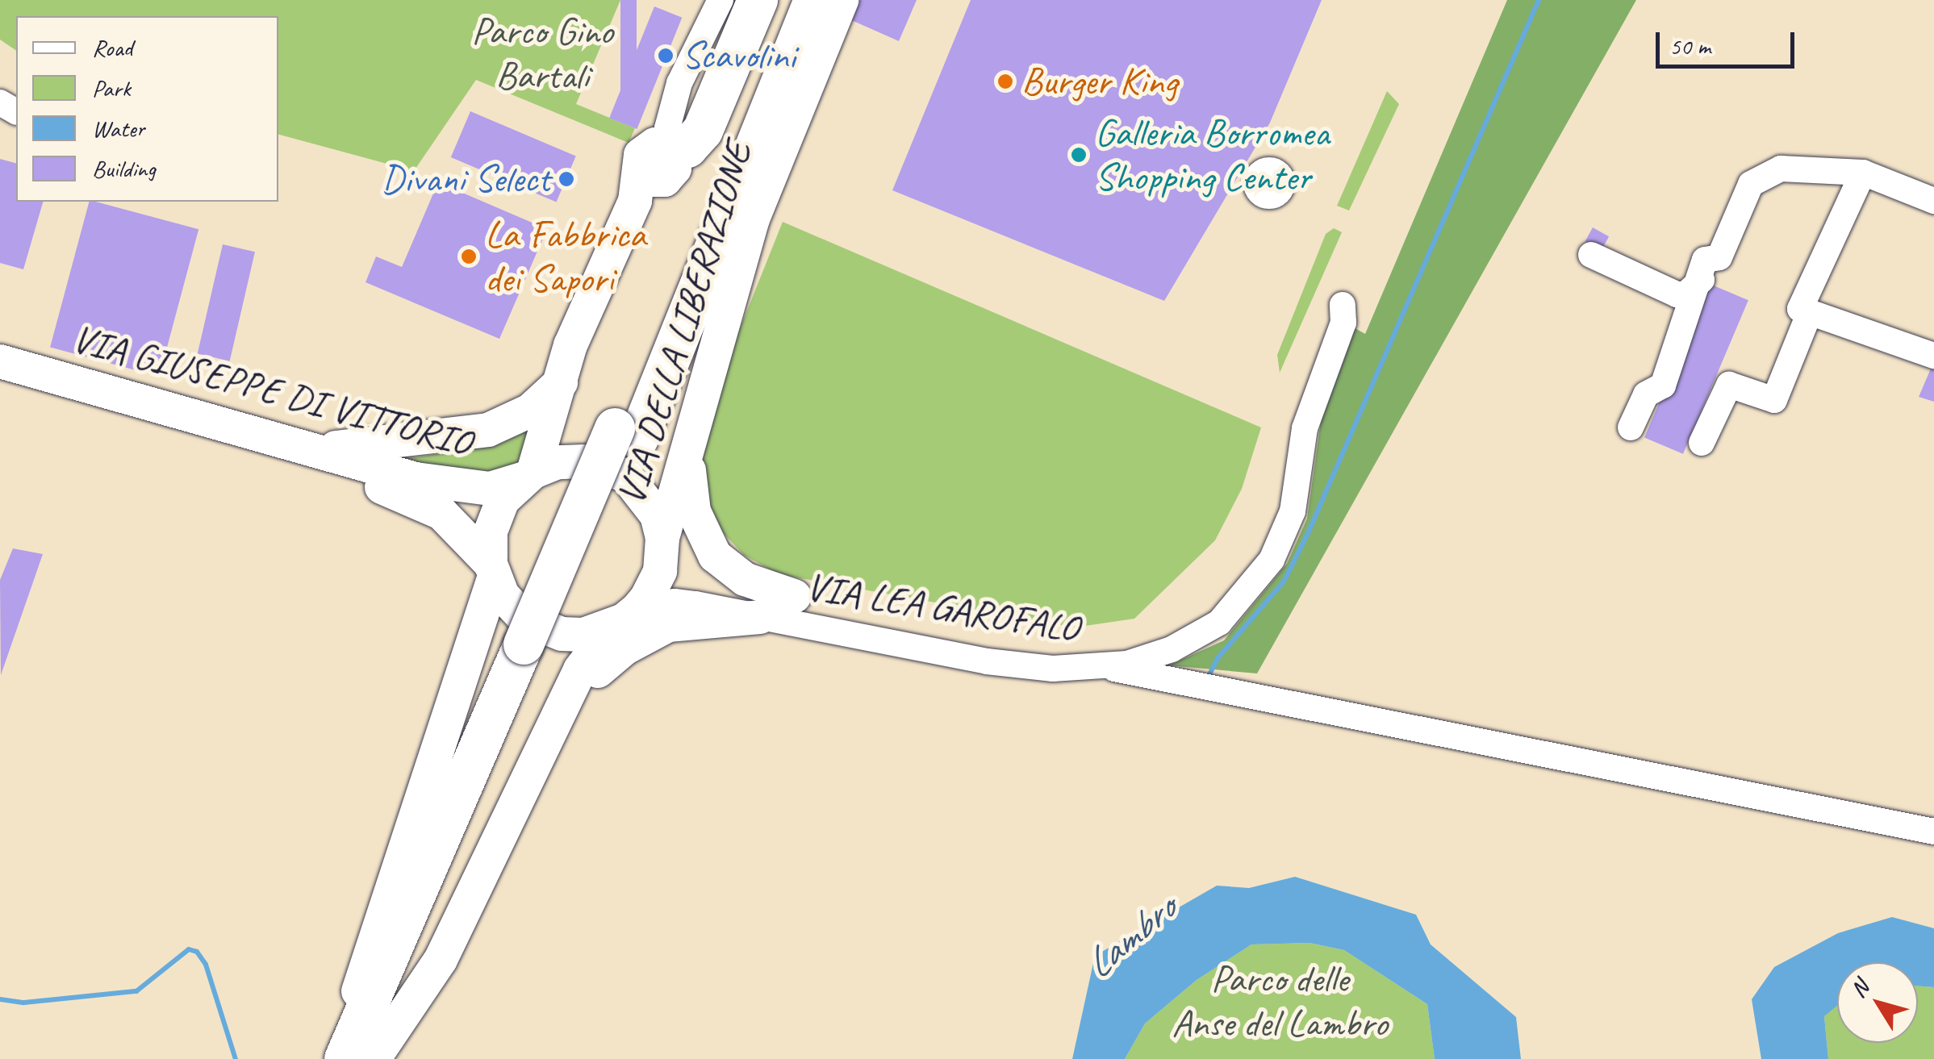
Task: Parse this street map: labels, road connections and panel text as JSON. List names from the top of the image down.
{
  "streets": {
    "main road": ["VIA DELLA LIBERAZIONE", "VIA GIUSEPPE DI VITTORIO"],
    "street": ["VIA LEA GAROFALO"]
  },
  "crossings": [
    ["VIA DELLA LIBERAZIONE", "VIA GIUSEPPE DI VITTORIO"],
    ["VIA DELLA LIBERAZIONE", "VIA LEA GAROFALO"],
    ["VIA GIUSEPPE DI VITTORIO", "VIA LEA GAROFALO"]
  ],
  "water": ["Lambro"],
  "parks": ["Parco Gino Bartali", "Parco delle Anse del Lambro"],
  "places": [
    "Scavolini",
    "Burger King",
    "Galleria Borromea Shopping Center",
    "Divani Select",
    "La Fabbrica dei Sapori"
  ],
  "legend": [
    "Road",
    "Park",
    "Water",
    "Building"
  ],
  "scale_bar": "50 m",
  "north": "top left"
}
